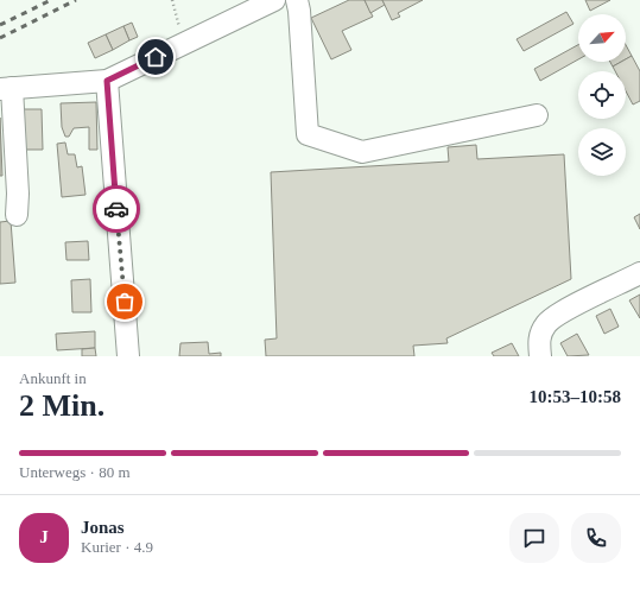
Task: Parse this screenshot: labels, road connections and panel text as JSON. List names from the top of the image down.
{
  "north": "top right",
  "page": {
    "heading": ["2 Min.", "Ankunft in", "10:53–10:58"],
    "panel": ["Jonas", "Kurier · 4.9"],
    "bar": "Unterwegs · 80 m",
    "round": "J"
  }
}
